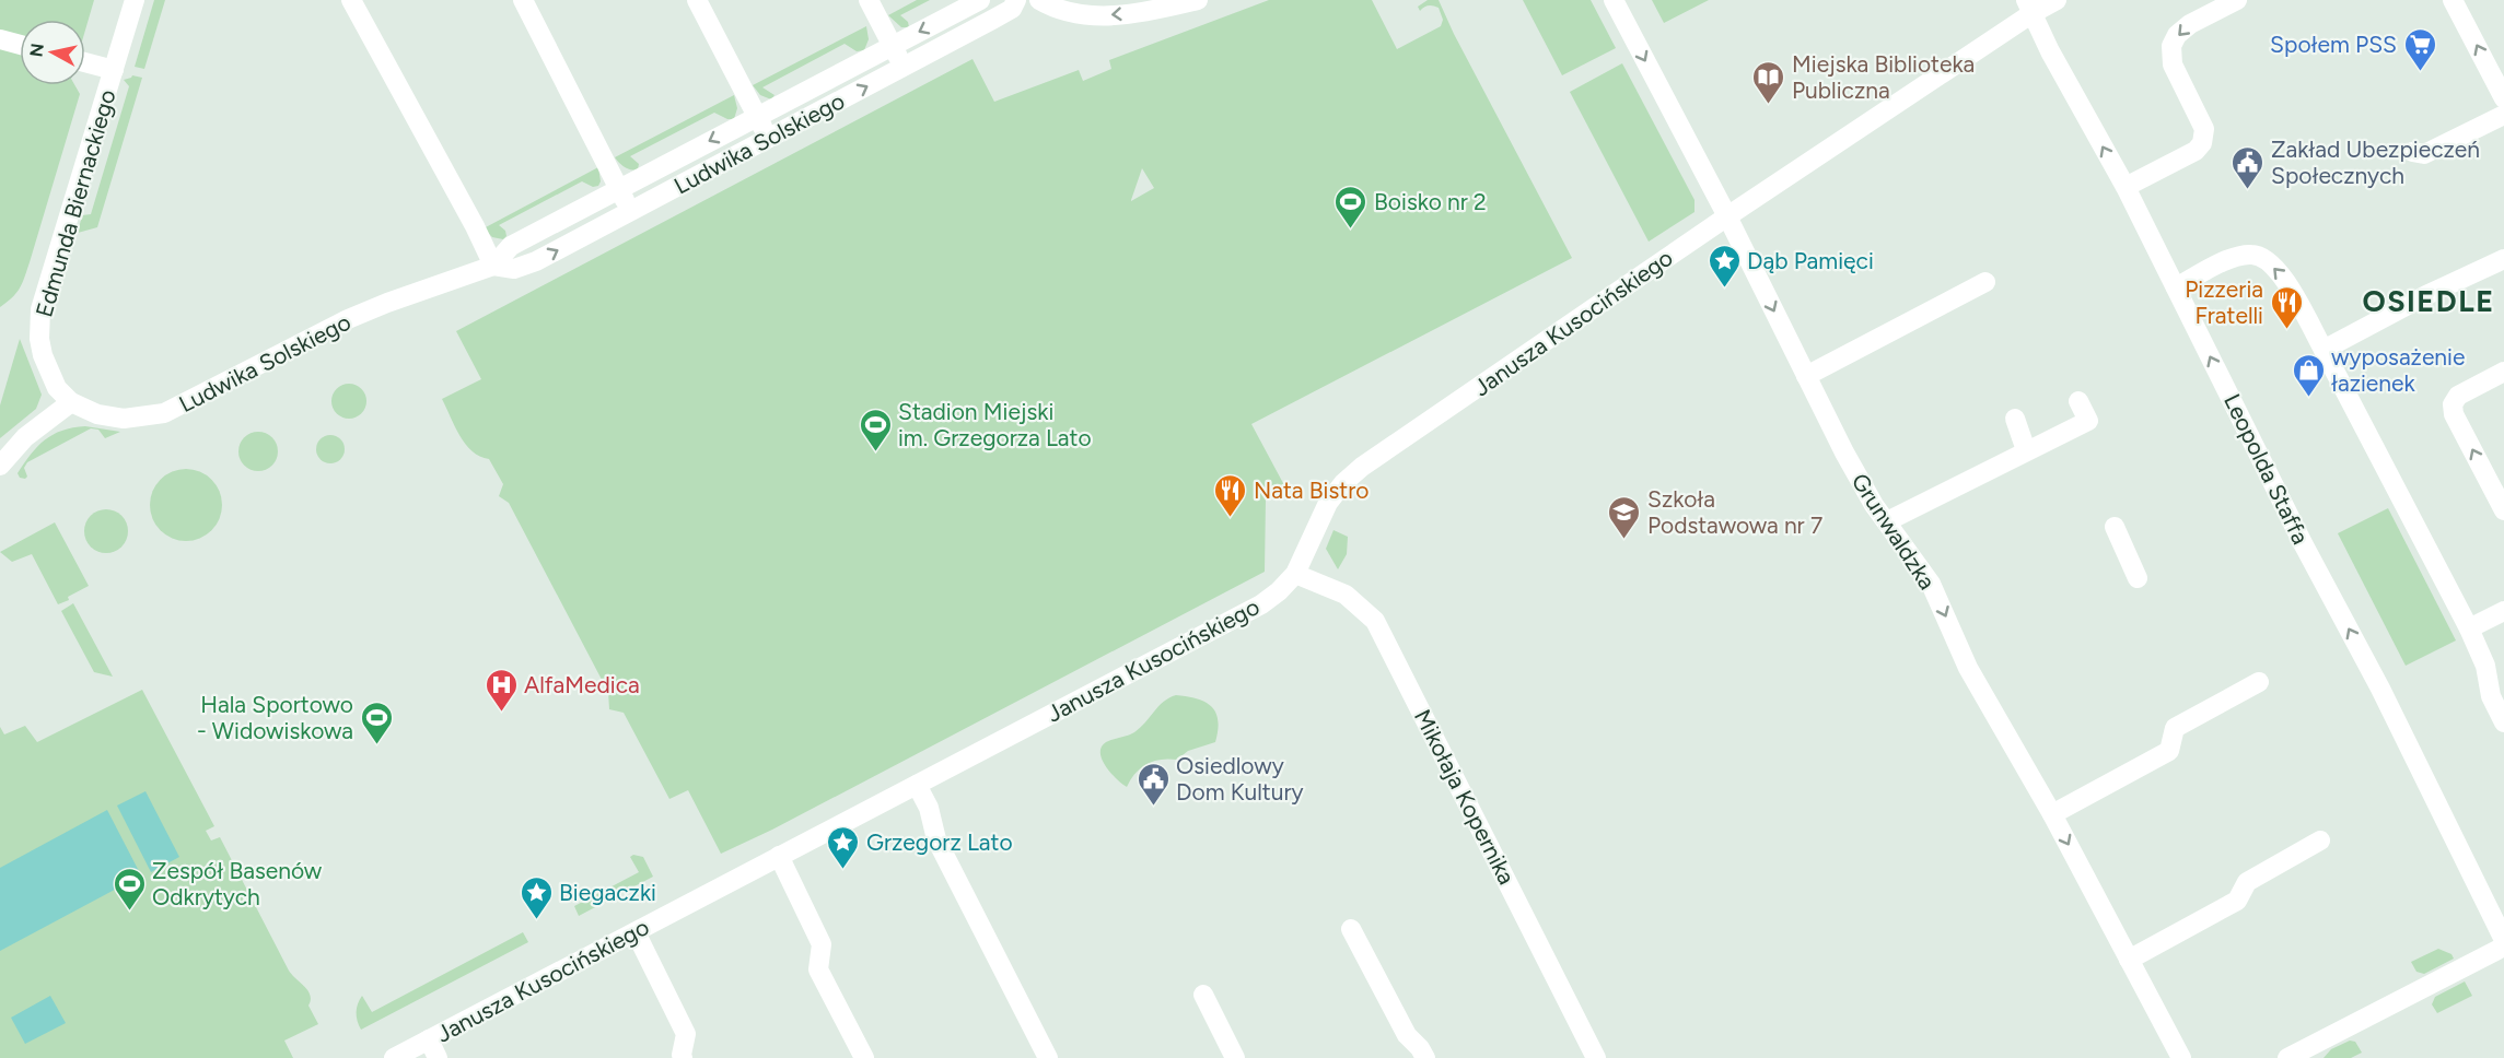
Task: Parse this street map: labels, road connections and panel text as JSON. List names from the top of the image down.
{
  "streets": {
    "street": [
      "Ludwika Solskiego",
      "Edmunda Biernackiego",
      "Janusza Kusocińskiego",
      "Leopolda Staffa",
      "Grunwaldzka",
      "Mikołaja Kopernika"
    ]
  },
  "crossings": [
    ["Ludwika Solskiego", "Edmunda Biernackiego"],
    ["Janusza Kusocińskiego", "Leopolda Staffa"],
    ["Janusza Kusocińskiego", "Grunwaldzka"],
    ["Janusza Kusocińskiego", "Mikołaja Kopernika"]
  ],
  "one_way": ["Grunwaldzka"],
  "districts": ["OSIEDLE"],
  "places": {
    "supermarket": ["Społem PSS"],
    "library": ["Miejska Biblioteka Publiczna"],
    "public building": ["Zakład Ubezpieczeń Społecznych", "Osiedlowy Dom Kultury"],
    "sports": [
      "Boisko nr 2",
      "Stadion Miejski im. Grzegorza Lato",
      "Hala Sportowo - Widowiskowa",
      "Zespół Basenów Odkrytych"
    ],
    "place": ["Dąb Pamięci", "Grzegorz Lato", "Biegaczki"],
    "restaurant": ["Pizzeria Fratelli", "Nata Bistro"],
    "shop": ["wyposażenie łazienek"],
    "school or university": ["Szkoła Podstawowa nr 7"],
    "hospital": ["AlfaMedica"]
  },
  "north": "left"
}
